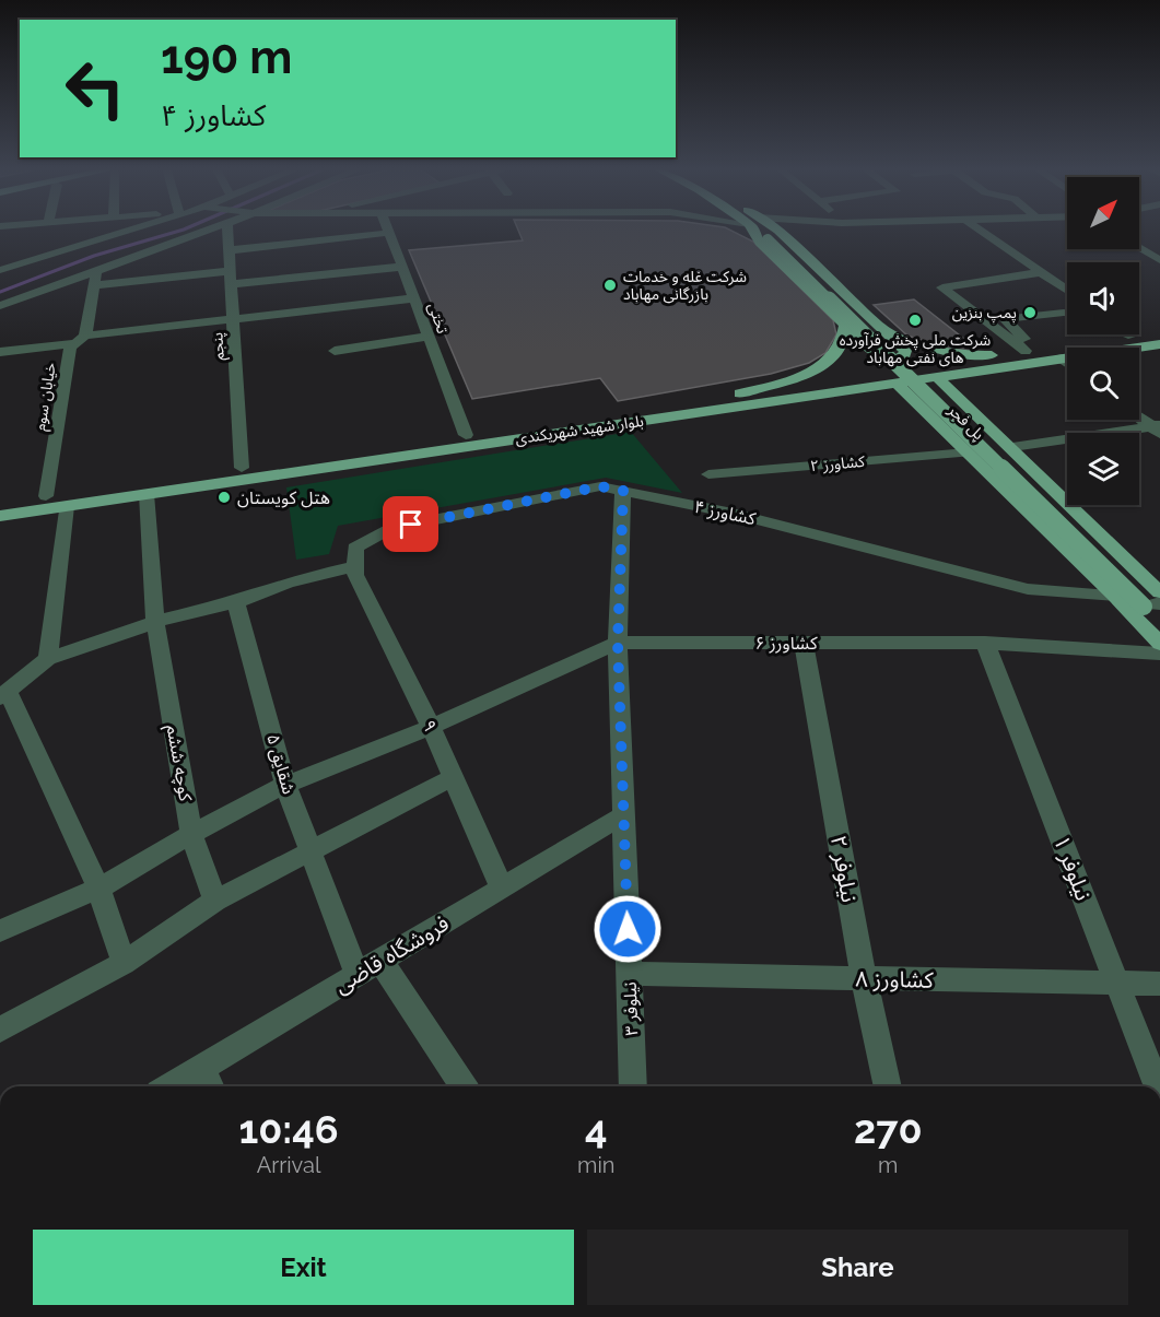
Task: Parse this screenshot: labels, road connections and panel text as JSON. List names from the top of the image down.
{
  "streets": {
    "main road": ["بلوار شهید شهریکندی"],
    "street": [
      "تختی",
      "پنجم",
      "خیابان سوم",
      "کشاورز ۲",
      "کشاورز ۴",
      "کشاورز ۶",
      "۹",
      "کوچه ششم",
      "شقایق ۵",
      "نیلوفر ۱",
      "نیلوفر ۲",
      "فروشگاه قاضی",
      "کشاورز ۸",
      "نیلوفر ۳"
    ]
  },
  "crossings": [
    ["تختی", "بلوار شهید شهریکندی"],
    ["پنجم", "بلوار شهید شهریکندی"],
    ["خیابان سوم", "بلوار شهید شهریکندی"],
    ["بلوار شهید شهریکندی", "کوچه ششم"],
    ["کشاورز ۴", "۹"],
    ["کشاورز ۴", "نیلوفر ۳"],
    ["کشاورز ۶", "۹"],
    ["کشاورز ۶", "کوچه ششم"],
    ["کشاورز ۶", "شقایق ۵"],
    ["کشاورز ۶", "نیلوفر ۱"],
    ["کشاورز ۶", "نیلوفر ۲"],
    ["کشاورز ۶", "نیلوفر ۳"],
    ["۹", "فروشگاه قاضی"],
    ["شقایق ۵", "فروشگاه قاضی"],
    ["نیلوفر ۱", "کشاورز ۸"],
    ["نیلوفر ۲", "کشاورز ۸"],
    ["فروشگاه قاضی", "نیلوفر ۳"],
    ["کشاورز ۸", "نیلوفر ۳"]
  ],
  "places": [
    "شرکت غله و خدمات بازرگانی مهاباد",
    "پمپ بنزین",
    "شرکت ملی پخش فرآورده های نفتی مهاباد",
    "هتل کویستان"
  ],
  "north": "top right",
  "page": {
    "turn": ["190 m", "کشاورز ۴"],
    "eta": [
      "10:46",
      "Arrival",
      "4",
      "min",
      "270",
      "m"
    ],
    "buttons": ["Exit", "Share"]
  }
}
